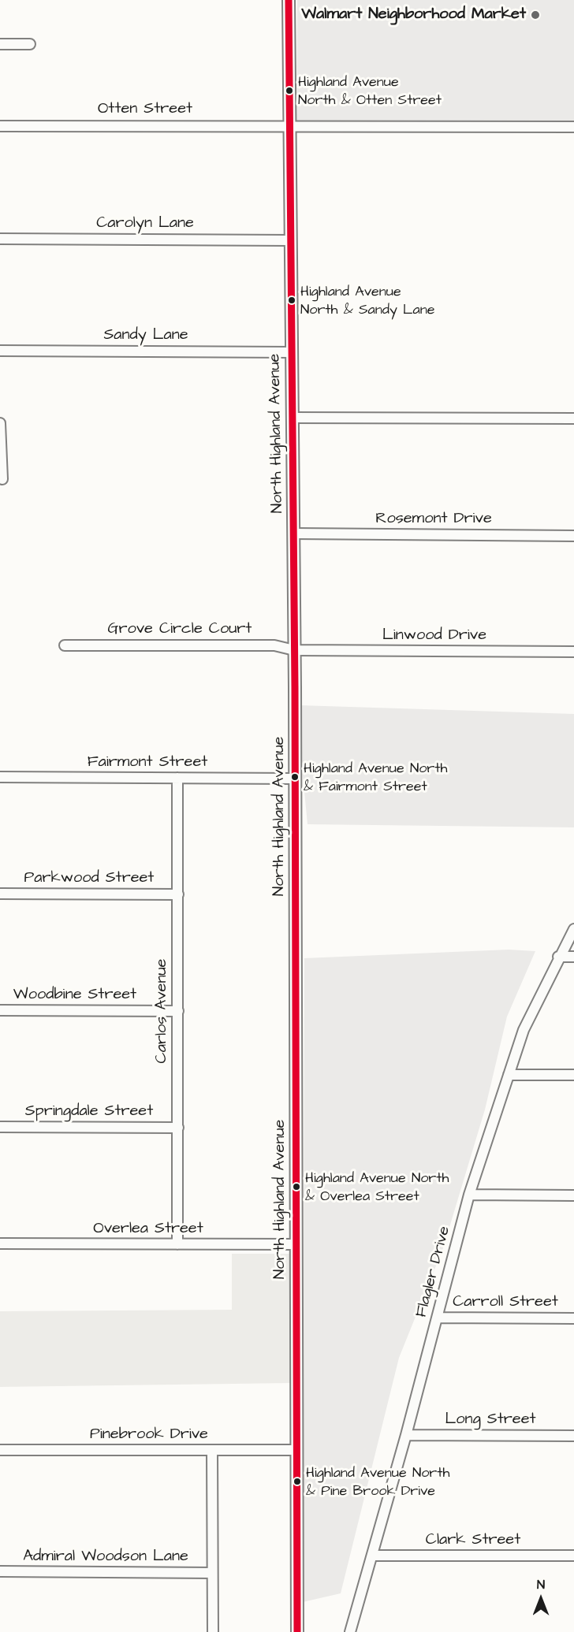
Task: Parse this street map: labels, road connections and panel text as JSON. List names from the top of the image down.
{
  "streets": {
    "street": [
      "Otten Street",
      "Carolyn Lane",
      "Sandy Lane",
      "North Highland Avenue",
      "Rosemont Drive",
      "Grove Circle Court",
      "Linwood Drive",
      "Fairmont Street",
      "Parkwood Street",
      "Woodbine Street",
      "Carlos Avenue",
      "Springdale Street",
      "Overlea Street",
      "Flagler Drive",
      "Carroll Street",
      "Long Street",
      "Pinebrook Drive",
      "Clark Street",
      "Admiral Woodson Lane"
    ]
  },
  "crossings": [
    ["Otten Street", "North Highland Avenue"],
    ["Carolyn Lane", "North Highland Avenue"],
    ["Sandy Lane", "North Highland Avenue"],
    ["North Highland Avenue", "Rosemont Drive"],
    ["North Highland Avenue", "Grove Circle Court"],
    ["North Highland Avenue", "Linwood Drive"],
    ["North Highland Avenue", "Fairmont Street"],
    ["North Highland Avenue", "Overlea Street"],
    ["North Highland Avenue", "Pinebrook Drive"],
    ["Grove Circle Court", "Linwood Drive"],
    ["Fairmont Street", "Carlos Avenue"],
    ["Parkwood Street", "Carlos Avenue"],
    ["Woodbine Street", "Carlos Avenue"],
    ["Carlos Avenue", "Springdale Street"],
    ["Carlos Avenue", "Overlea Street"],
    ["Flagler Drive", "Carroll Street"],
    ["Flagler Drive", "Long Street"],
    ["Flagler Drive", "Clark Street"]
  ],
  "places": [
    "Walmart Neighborhood Market",
    "Highland Avenue North & Otten Street",
    "Highland Avenue North & Sandy Lane",
    "Highland Avenue North & Fairmont Street",
    "Highland Avenue North & Overlea Street",
    "Highland Avenue North & Pine Brook Drive"
  ],
  "north": "top"
}
